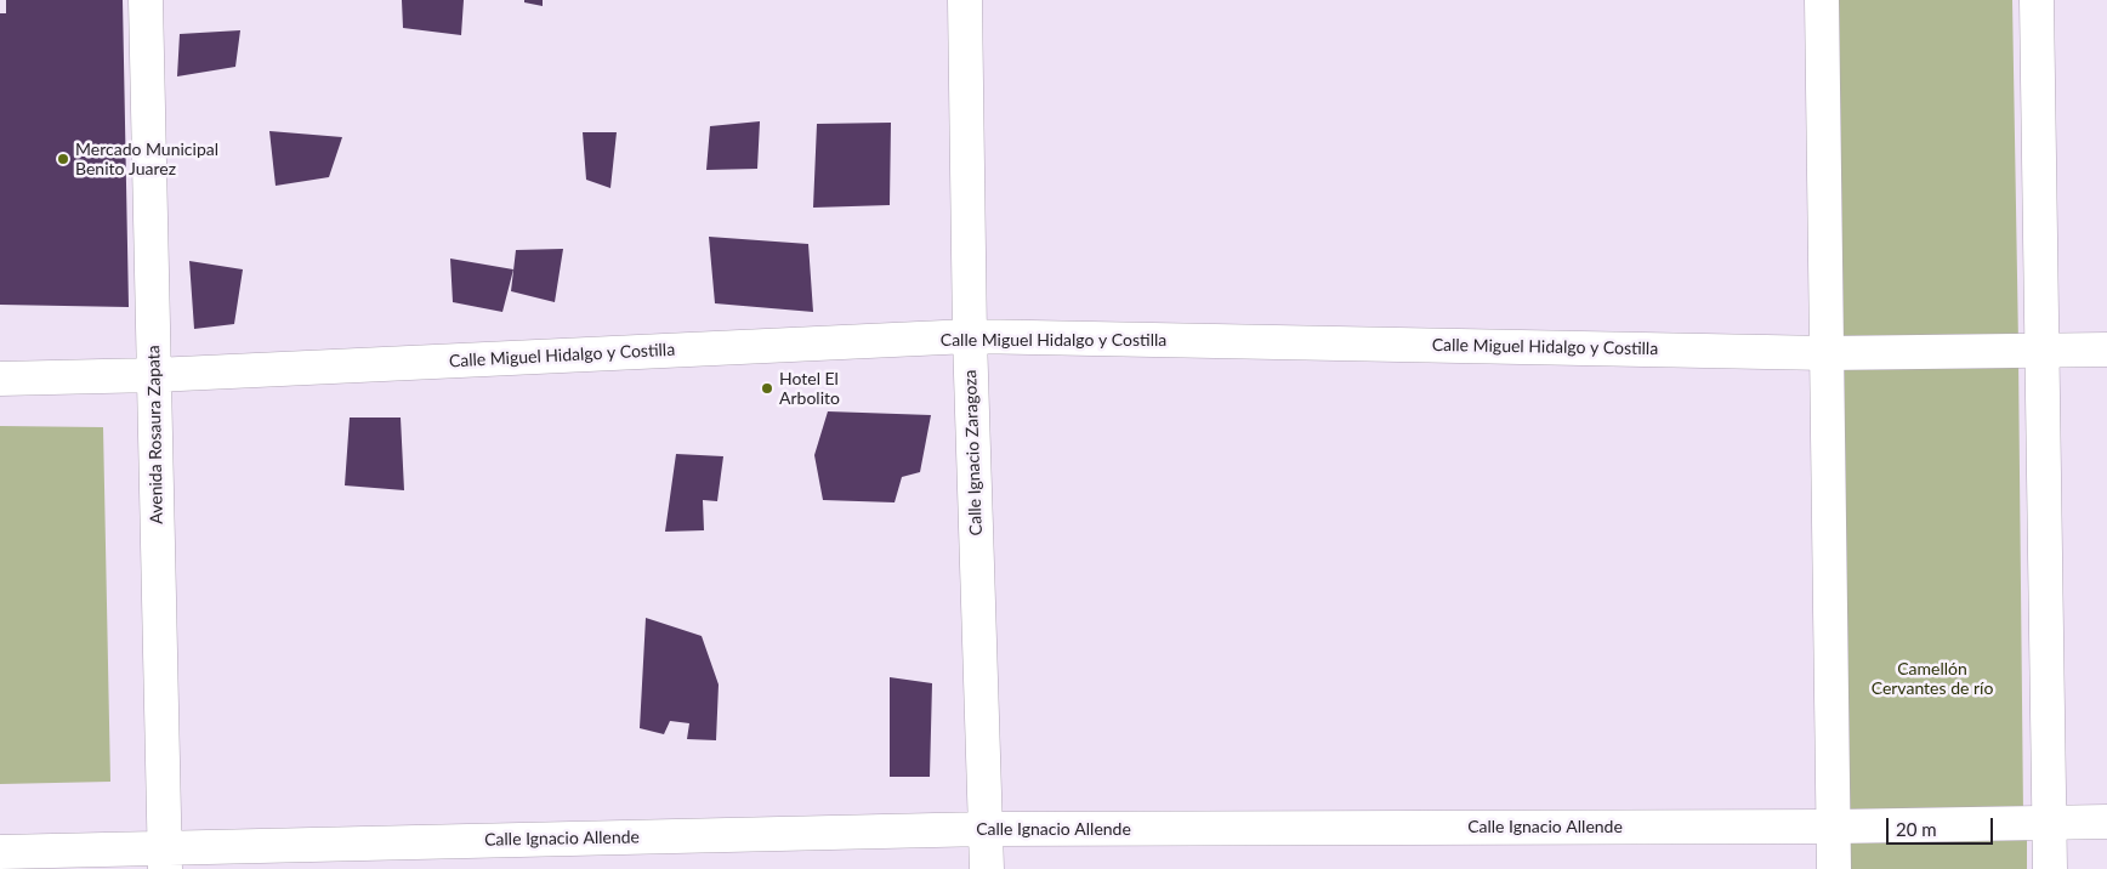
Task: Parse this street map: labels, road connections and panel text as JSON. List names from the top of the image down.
{
  "streets": {
    "street": [
      "Calle Miguel Hidalgo y Costilla",
      "Avenida Rosaura Zapata",
      "Calle Ignacio Zaragoza",
      "Calle Ignacio Allende"
    ]
  },
  "crossings": [
    ["Calle Miguel Hidalgo y Costilla", "Avenida Rosaura Zapata"],
    ["Calle Miguel Hidalgo y Costilla", "Calle Ignacio Zaragoza"],
    ["Avenida Rosaura Zapata", "Calle Ignacio Allende"],
    ["Calle Ignacio Zaragoza", "Calle Ignacio Allende"]
  ],
  "parks": ["Camellón Cervantes de río"],
  "places": ["Mercado Municipal Benito Juarez", "Hotel El Arbolito"],
  "scale_bar": "20 m"
}
